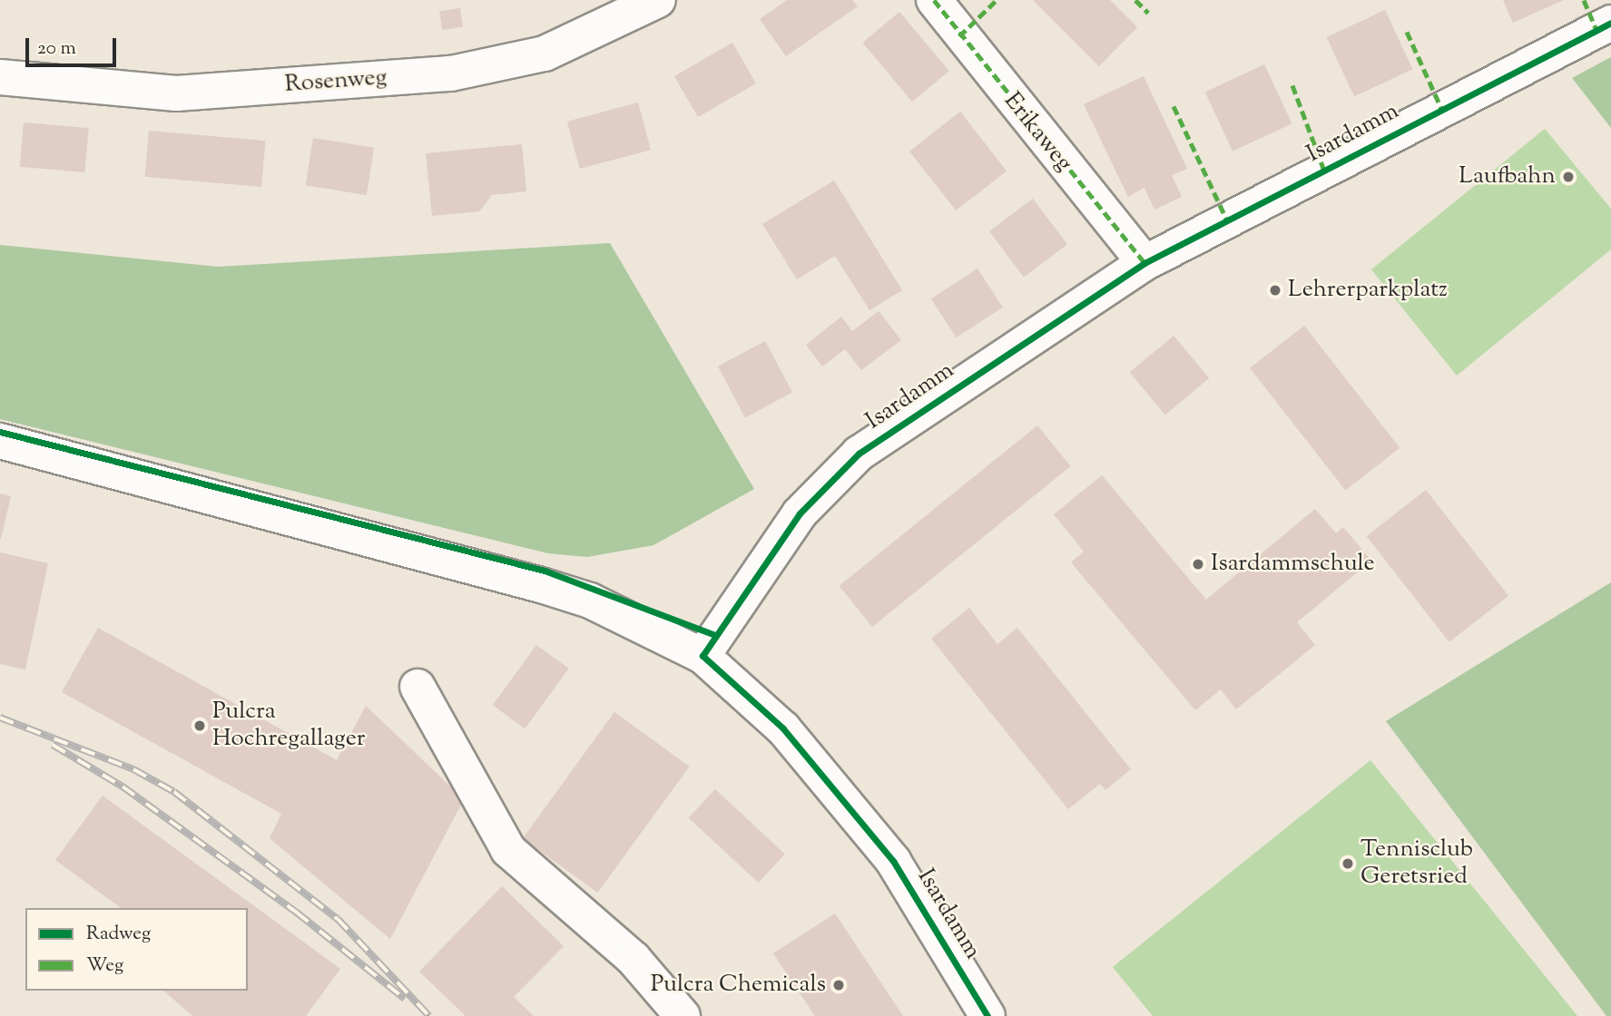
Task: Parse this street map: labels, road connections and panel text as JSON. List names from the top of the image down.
{
  "streets": {
    "street": ["Rosenweg", "Erikaweg", "Isardamm"]
  },
  "crossings": [
    ["Erikaweg", "Isardamm"]
  ],
  "places": [
    "Laufbahn",
    "Lehrerparkplatz",
    "Isardammschule",
    "Pulcra Hochregallager",
    "Tennisclub Geretsried",
    "Pulcra Chemicals"
  ],
  "legend": ["Radweg", "Weg"],
  "scale_bar": "20 m"
}
